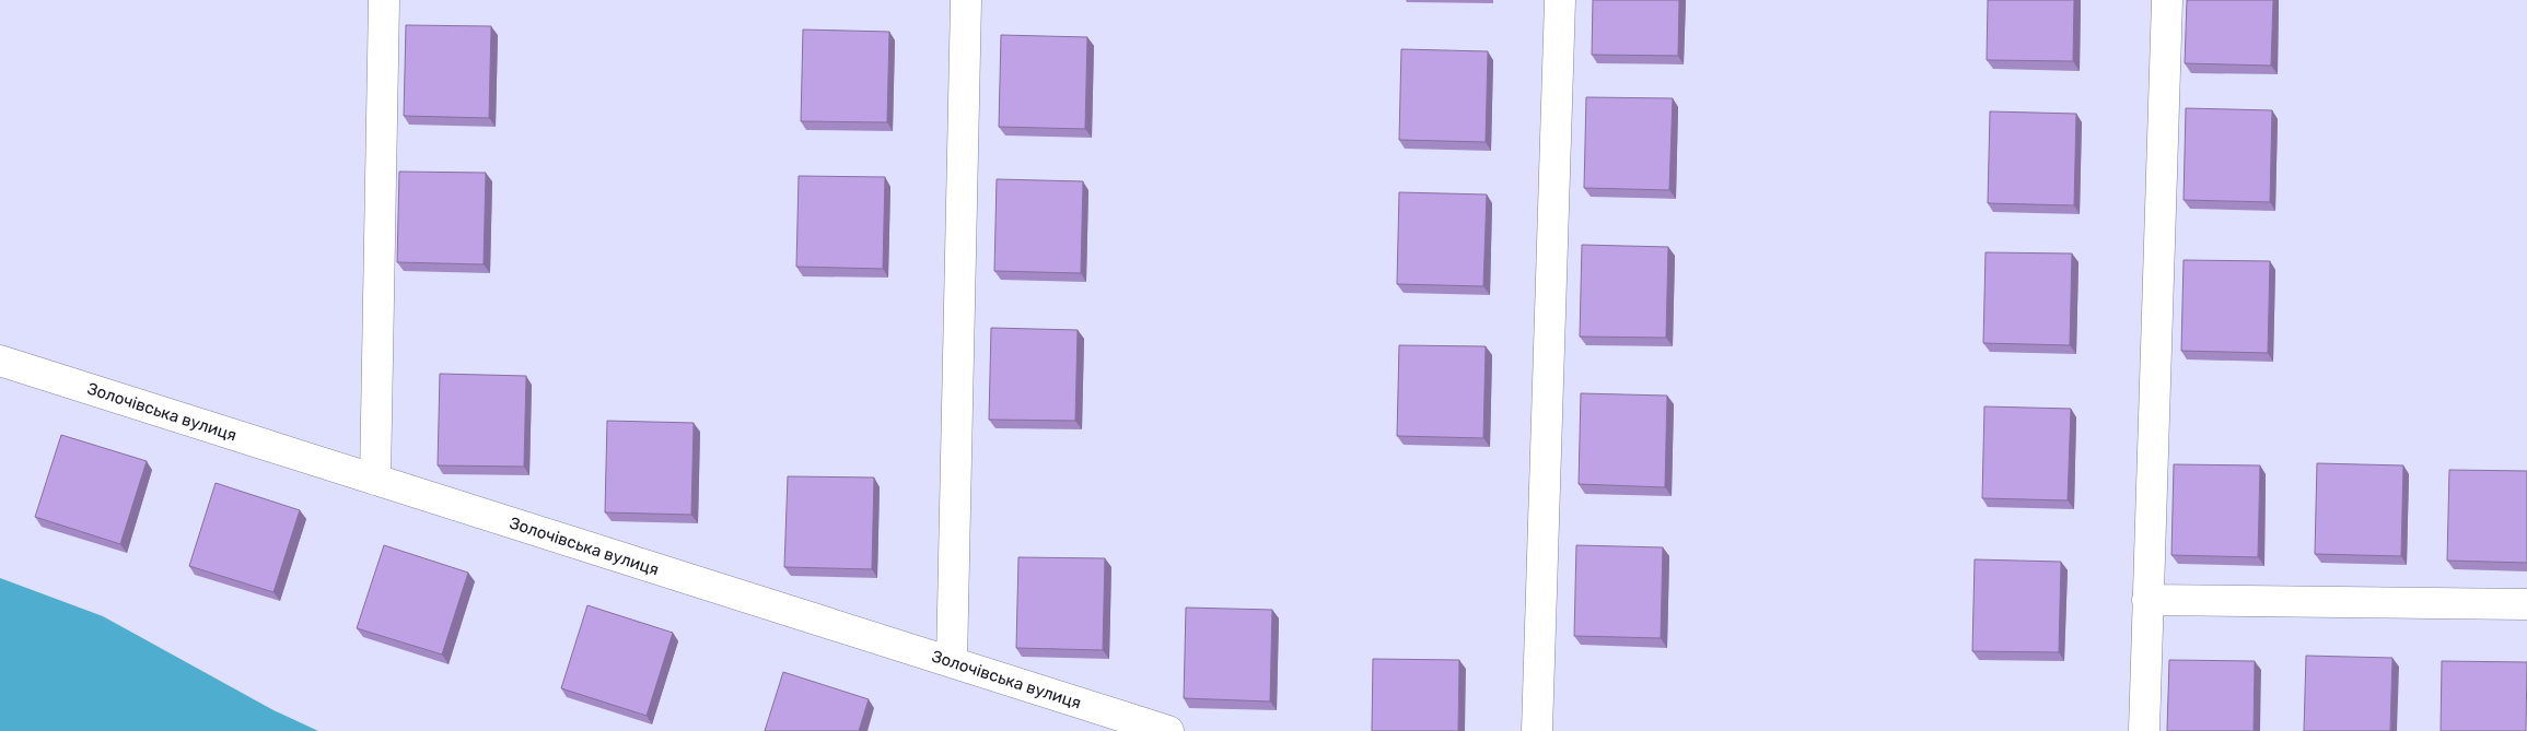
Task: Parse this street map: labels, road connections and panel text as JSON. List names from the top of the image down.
{
  "streets": {
    "street": ["Золочівська вулиця"]
  }
}
